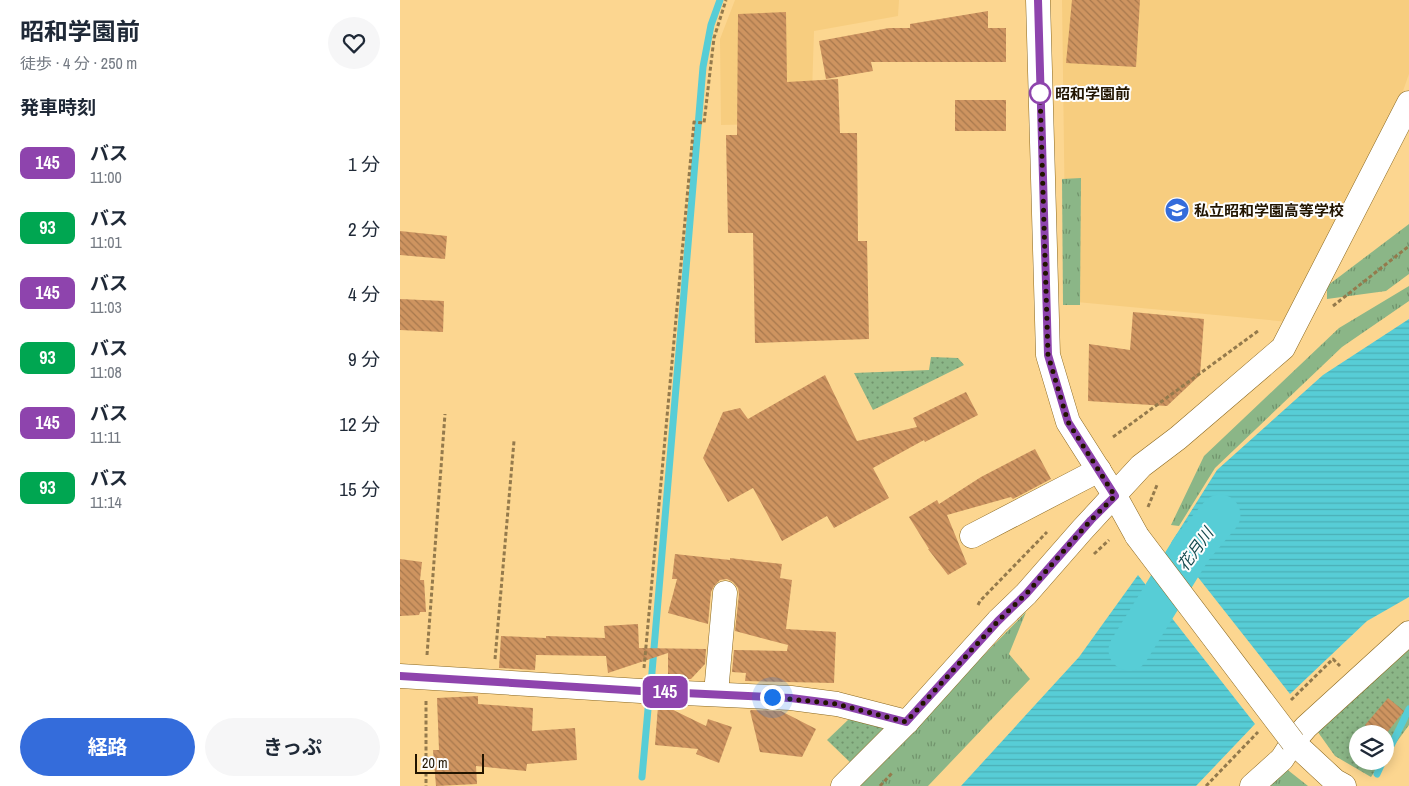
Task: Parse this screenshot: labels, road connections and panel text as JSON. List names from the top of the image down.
{
  "water": ["花月川"],
  "places": {
    "other": ["昭和学園前"],
    "school or university": ["私立昭和学園高等学校"]
  },
  "lines": ["bus line 145"],
  "scale_bar": "20 m",
  "page": {
    "heading": [
      ["昭和学園前", "徒歩 · 4 分 · 250 m"],
      "発車時刻"
    ],
    "on_map": "145",
    "list": [
      {
        "mark": "145",
        "name": "バス",
        "note": "11:00",
        "value": "1 分"
      },
      {
        "mark": "93",
        "name": "バス",
        "note": "11:01",
        "value": "2 分"
      },
      {
        "mark": "145",
        "name": "バス",
        "note": "11:03",
        "value": "4 分"
      },
      {
        "mark": "93",
        "name": "バス",
        "note": "11:08",
        "value": "9 分"
      },
      {
        "mark": "145",
        "name": "バス",
        "note": "11:11",
        "value": "12 分"
      },
      {
        "mark": "93",
        "name": "バス",
        "note": "11:14",
        "value": "15 分"
      }
    ],
    "buttons": ["経路", "きっぷ"],
    "scale": "20 m"
  }
}
